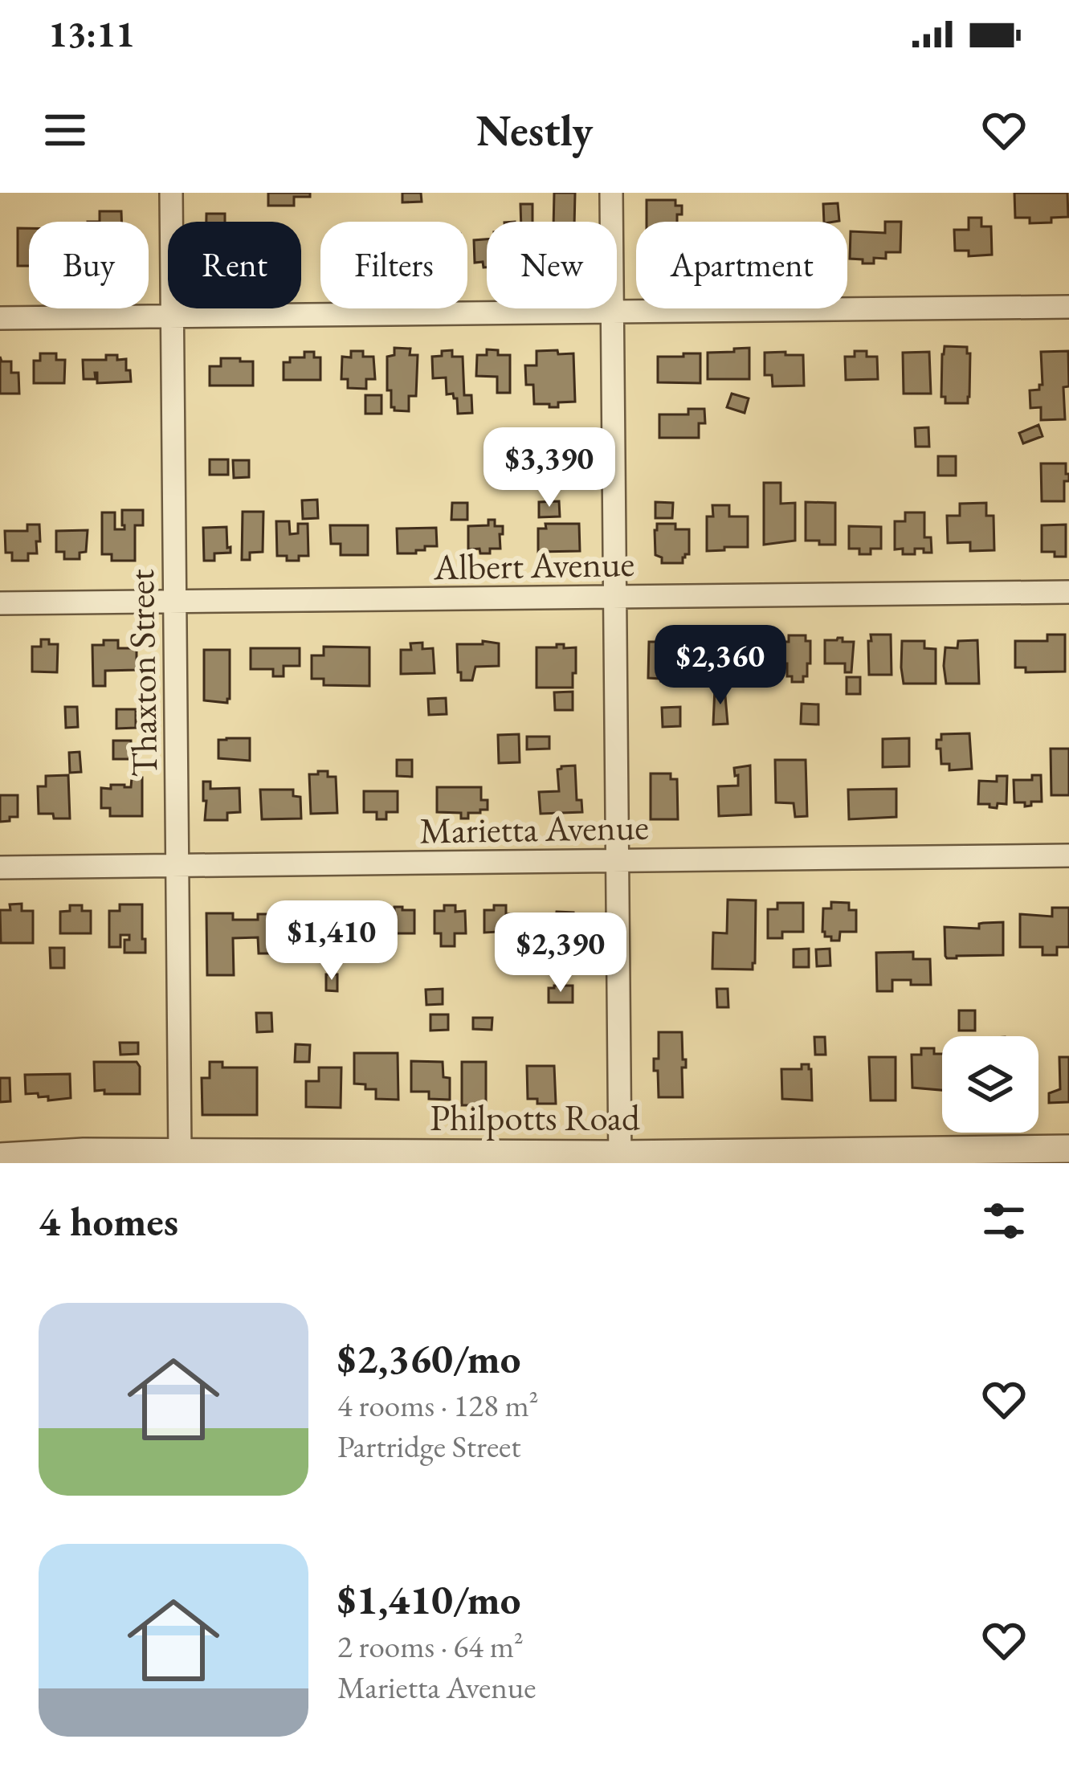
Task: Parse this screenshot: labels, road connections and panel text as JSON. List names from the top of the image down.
{
  "streets": {
    "street": [
      "Albert Avenue",
      "Thaxton Street",
      "Marietta Avenue",
      "Philpotts Road"
    ]
  },
  "crossings": [
    ["Albert Avenue", "Thaxton Street"],
    ["Thaxton Street", "Marietta Avenue"],
    ["Thaxton Street", "Philpotts Road"]
  ],
  "page": {
    "status": "13:11",
    "header": "Nestly",
    "chip": [
      "Buy",
      "Rent",
      "Filters",
      "New",
      "Apartment"
    ],
    "price": [
      "$3,390",
      "$2,360",
      "$1,410",
      "$2,390"
    ],
    "heading": "4 homes",
    "list": [
      {
        "name": "$2,360/mo",
        "note": "4 rooms · 128 m² · Partridge Street"
      },
      {
        "name": "$1,410/mo",
        "note": "2 rooms · 64 m² · Marietta Avenue"
      }
    ]
  }
}
